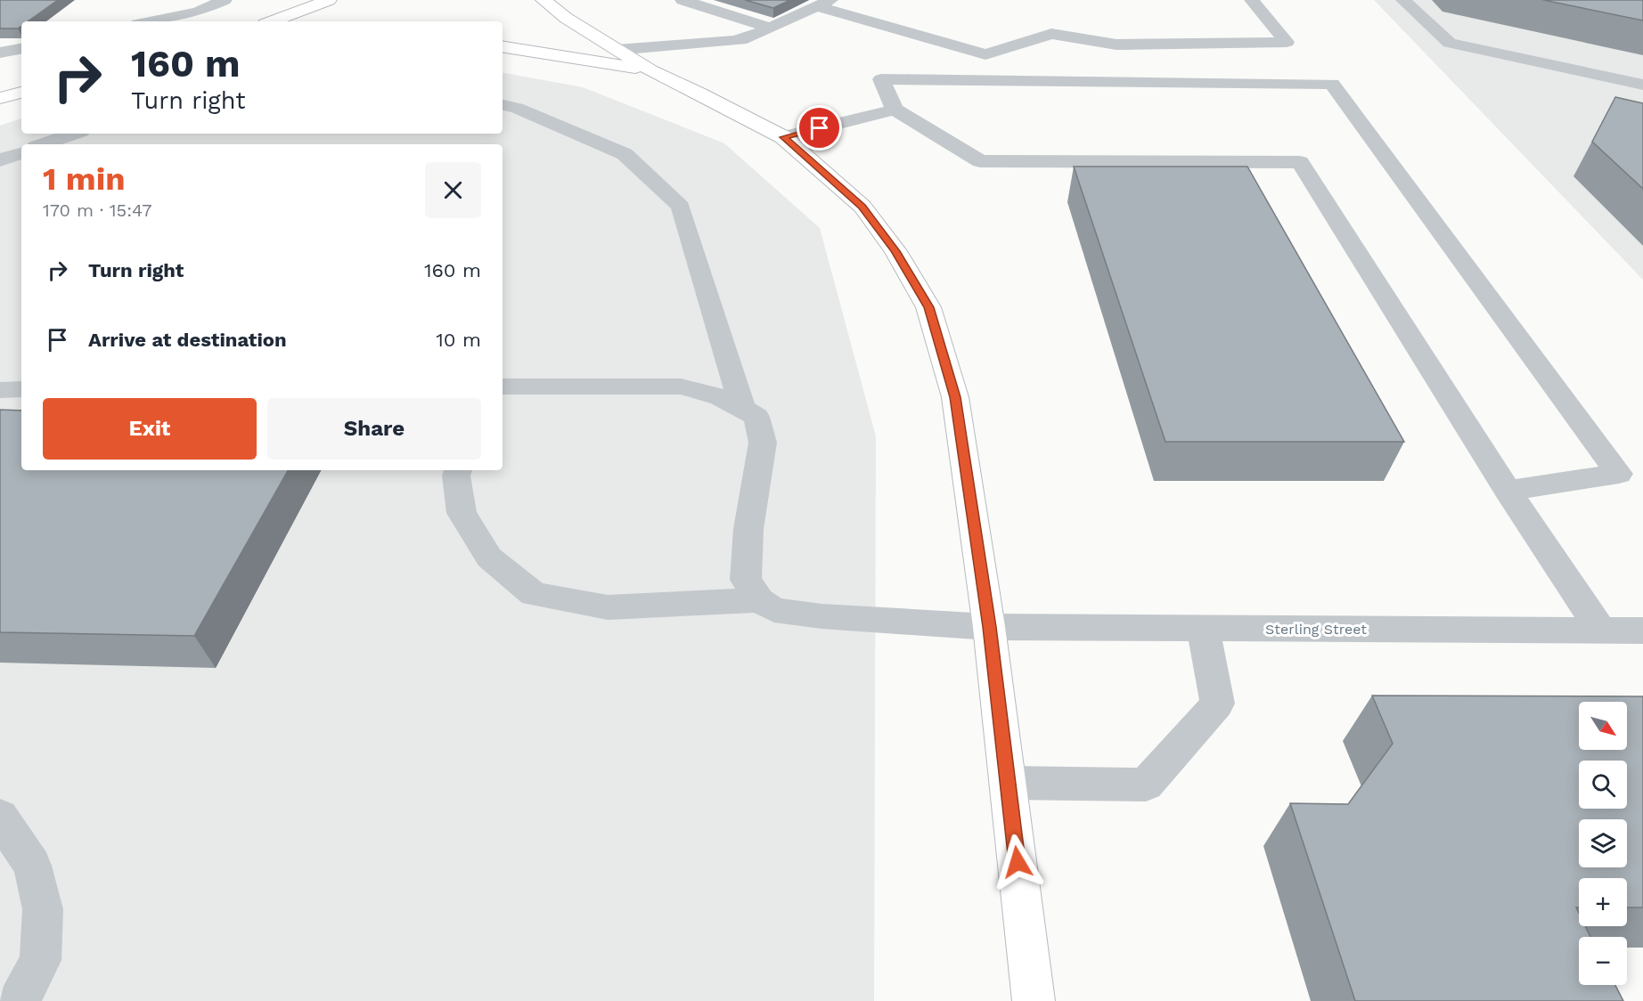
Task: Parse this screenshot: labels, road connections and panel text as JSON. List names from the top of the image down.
{
  "streets": {
    "street": ["Sterling Street"]
  },
  "north": "bottom right",
  "page": {
    "turn": ["160 m", "Turn right"],
    "heading": ["1 min", "170 m · 15:47"],
    "list": [
      {
        "name": "Turn right",
        "value": "160 m"
      },
      {
        "name": "Arrive at destination",
        "value": "10 m"
      }
    ],
    "buttons": ["Exit", "Share"],
    "map_buttons": ["+", "−"]
  }
}
